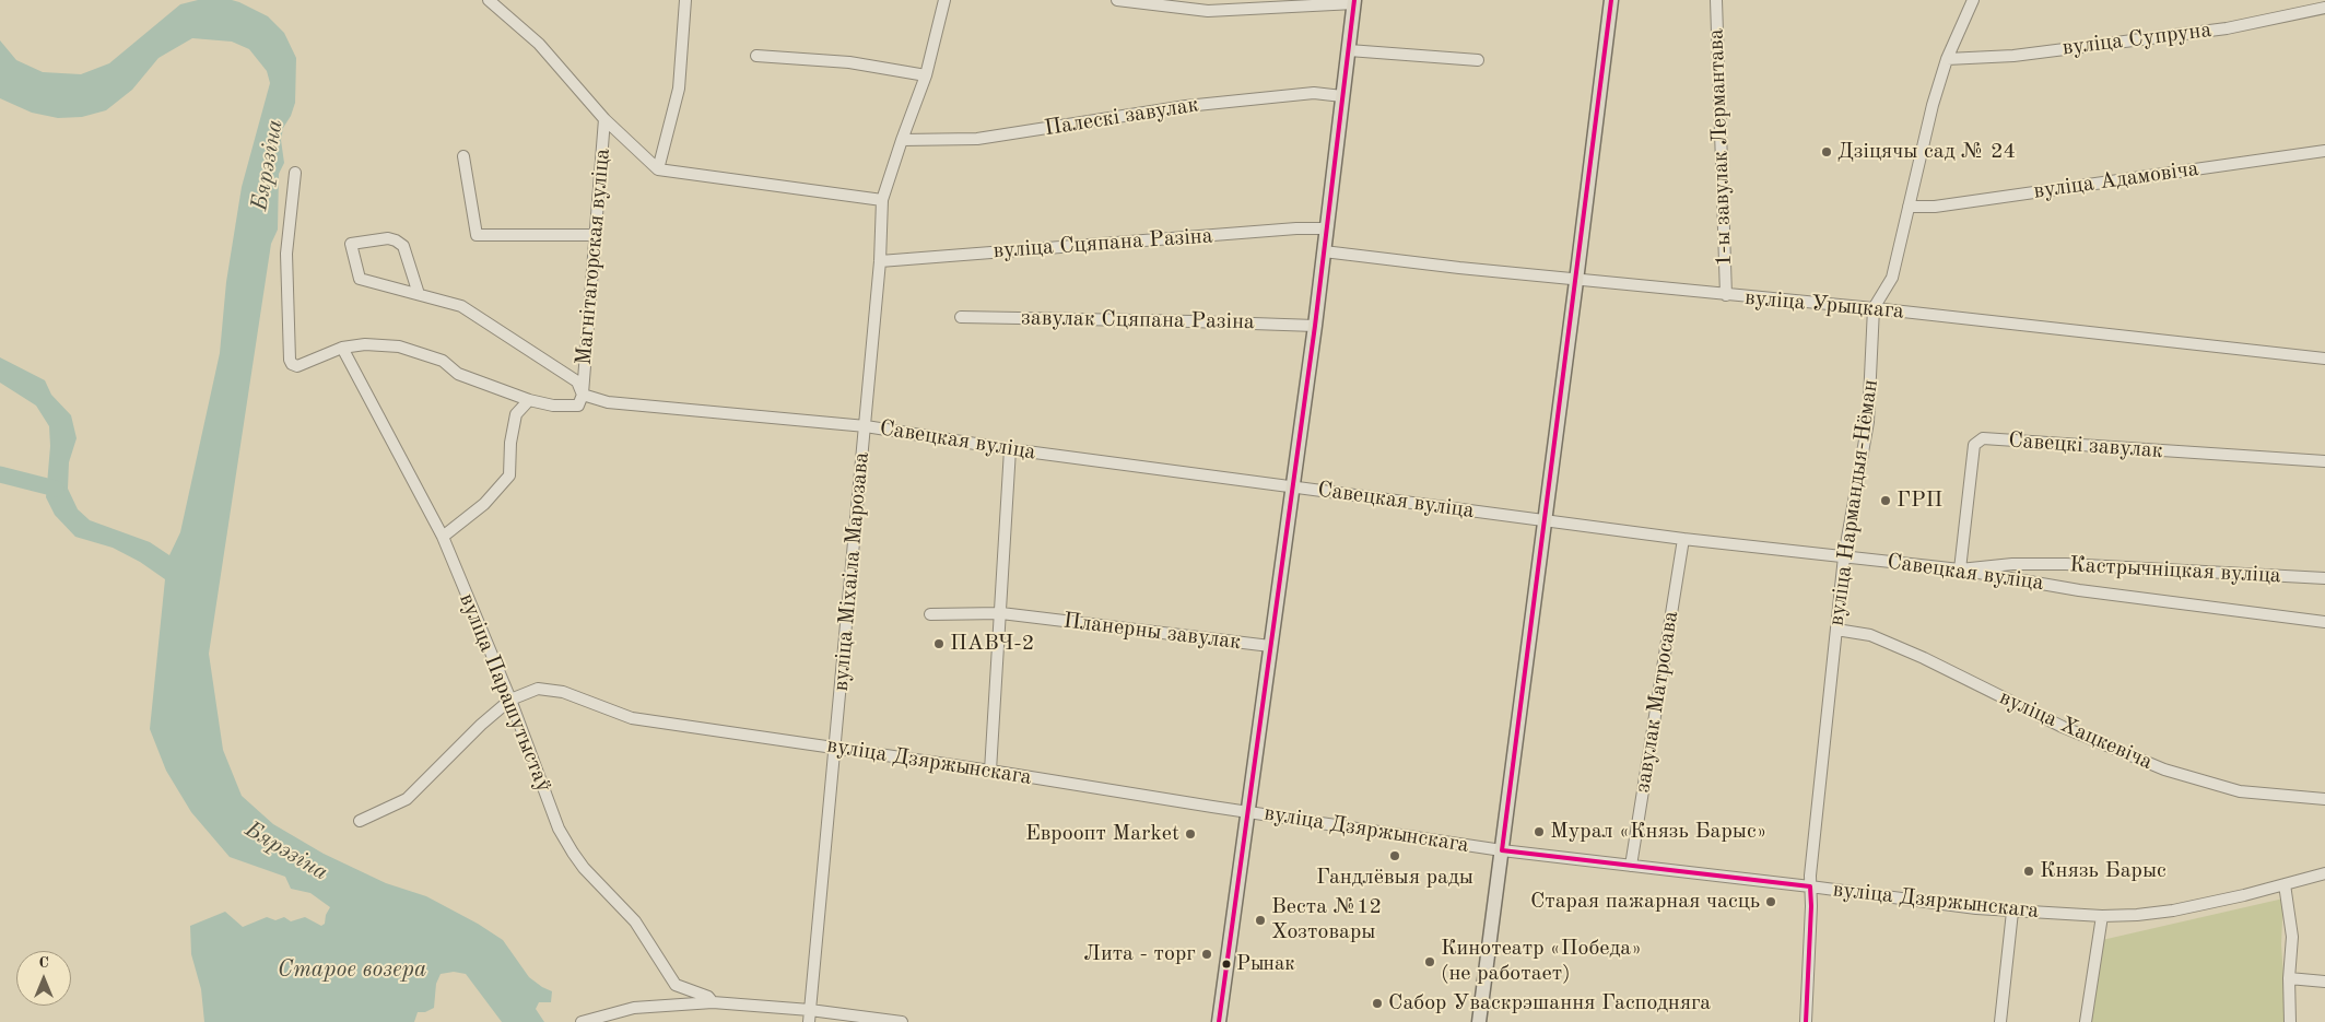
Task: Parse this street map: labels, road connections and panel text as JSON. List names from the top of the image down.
{
  "streets": {
    "street": [
      "вуліца Супруна",
      "Палескі завулак",
      "1-ы завулак Лермантава",
      "вуліца Адамовіча",
      "вуліца Сцяпана Разіна",
      "Магнітагорская вуліца",
      "вуліца Урыцкага",
      "завулак Сцяпана Разіна",
      "Савецкая вуліца",
      "Савецкі завулак",
      "вуліца Нармандыя-Нёман",
      "Кастрычніцкая вуліца",
      "вуліца Міхаіла Марозава",
      "Планерны завулак",
      "вуліца Парашутыстаў",
      "завулак Матросава",
      "вуліца Хацкевіча",
      "вуліца Дзяржынскага"
    ]
  },
  "crossings": [
    ["вуліца Супруна", "вуліца Нармандыя-Нёман"],
    ["Палескі завулак", "вуліца Міхаіла Марозава"],
    ["1-ы завулак Лермантава", "вуліца Урыцкага"],
    ["вуліца Адамовіча", "вуліца Нармандыя-Нёман"],
    ["вуліца Сцяпана Разіна", "вуліца Міхаіла Марозава"],
    ["Магнітагорская вуліца", "Савецкая вуліца"],
    ["вуліца Урыцкага", "вуліца Нармандыя-Нёман"],
    ["Савецкая вуліца", "Савецкі завулак"],
    ["Савецкая вуліца", "вуліца Нармандыя-Нёман"],
    ["Савецкая вуліца", "Кастрычніцкая вуліца"],
    ["Савецкая вуліца", "вуліца Міхаіла Марозава"],
    ["Савецкая вуліца", "завулак Матросава"],
    ["Савецкі завулак", "Кастрычніцкая вуліца"],
    ["вуліца Нармандыя-Нёман", "вуліца Хацкевіча"],
    ["вуліца Нармандыя-Нёман", "вуліца Дзяржынскага"],
    ["вуліца Міхаіла Марозава", "вуліца Дзяржынскага"],
    ["вуліца Парашутыстаў", "вуліца Дзяржынскага"],
    ["завулак Матросава", "вуліца Дзяржынскага"]
  ],
  "water": ["Бярэзіна", "Старое возера"],
  "places": [
    "Дзіцячы сад № 24",
    "ГРП",
    "ПАВЧ-2",
    "Мурал «Князь Барыс»",
    "Евроопт Market",
    "Гандлёвыя рады",
    "Князь Барыс",
    "Старая пажарная часць",
    "Веста №12 Хозтовары",
    "Лита - торг",
    "Кинотеатр «Победа» (не работает)",
    "Рынак",
    "Сабор Уваскрэшання Гасподняга"
  ],
  "north": "top"
}
